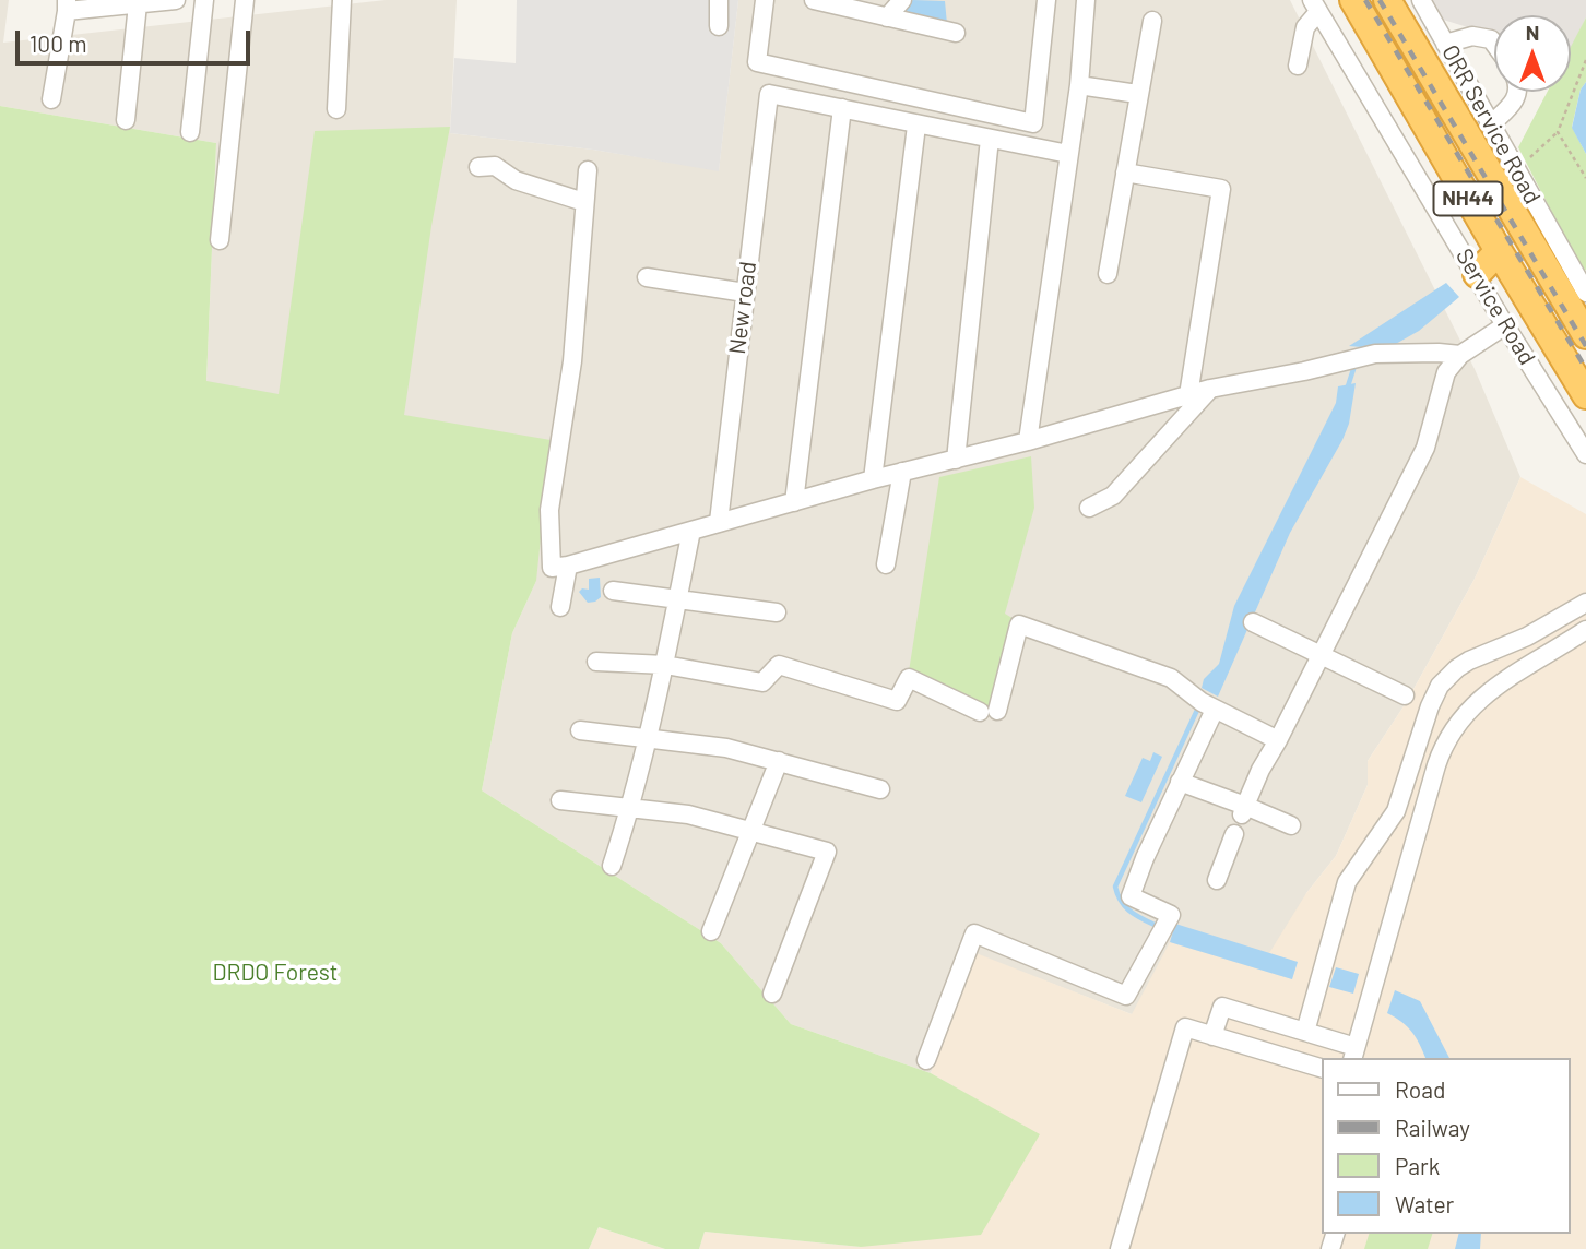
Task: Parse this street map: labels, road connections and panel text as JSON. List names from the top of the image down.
{
  "streets": {
    "highway": ["NH44"],
    "street": ["ORR Service Road", "Service Road", "New road"]
  },
  "parks": ["DRDO Forest"],
  "legend": [
    "Road",
    "Railway",
    "Park",
    "Water"
  ],
  "scale_bar": "100 m",
  "north": "top"
}
